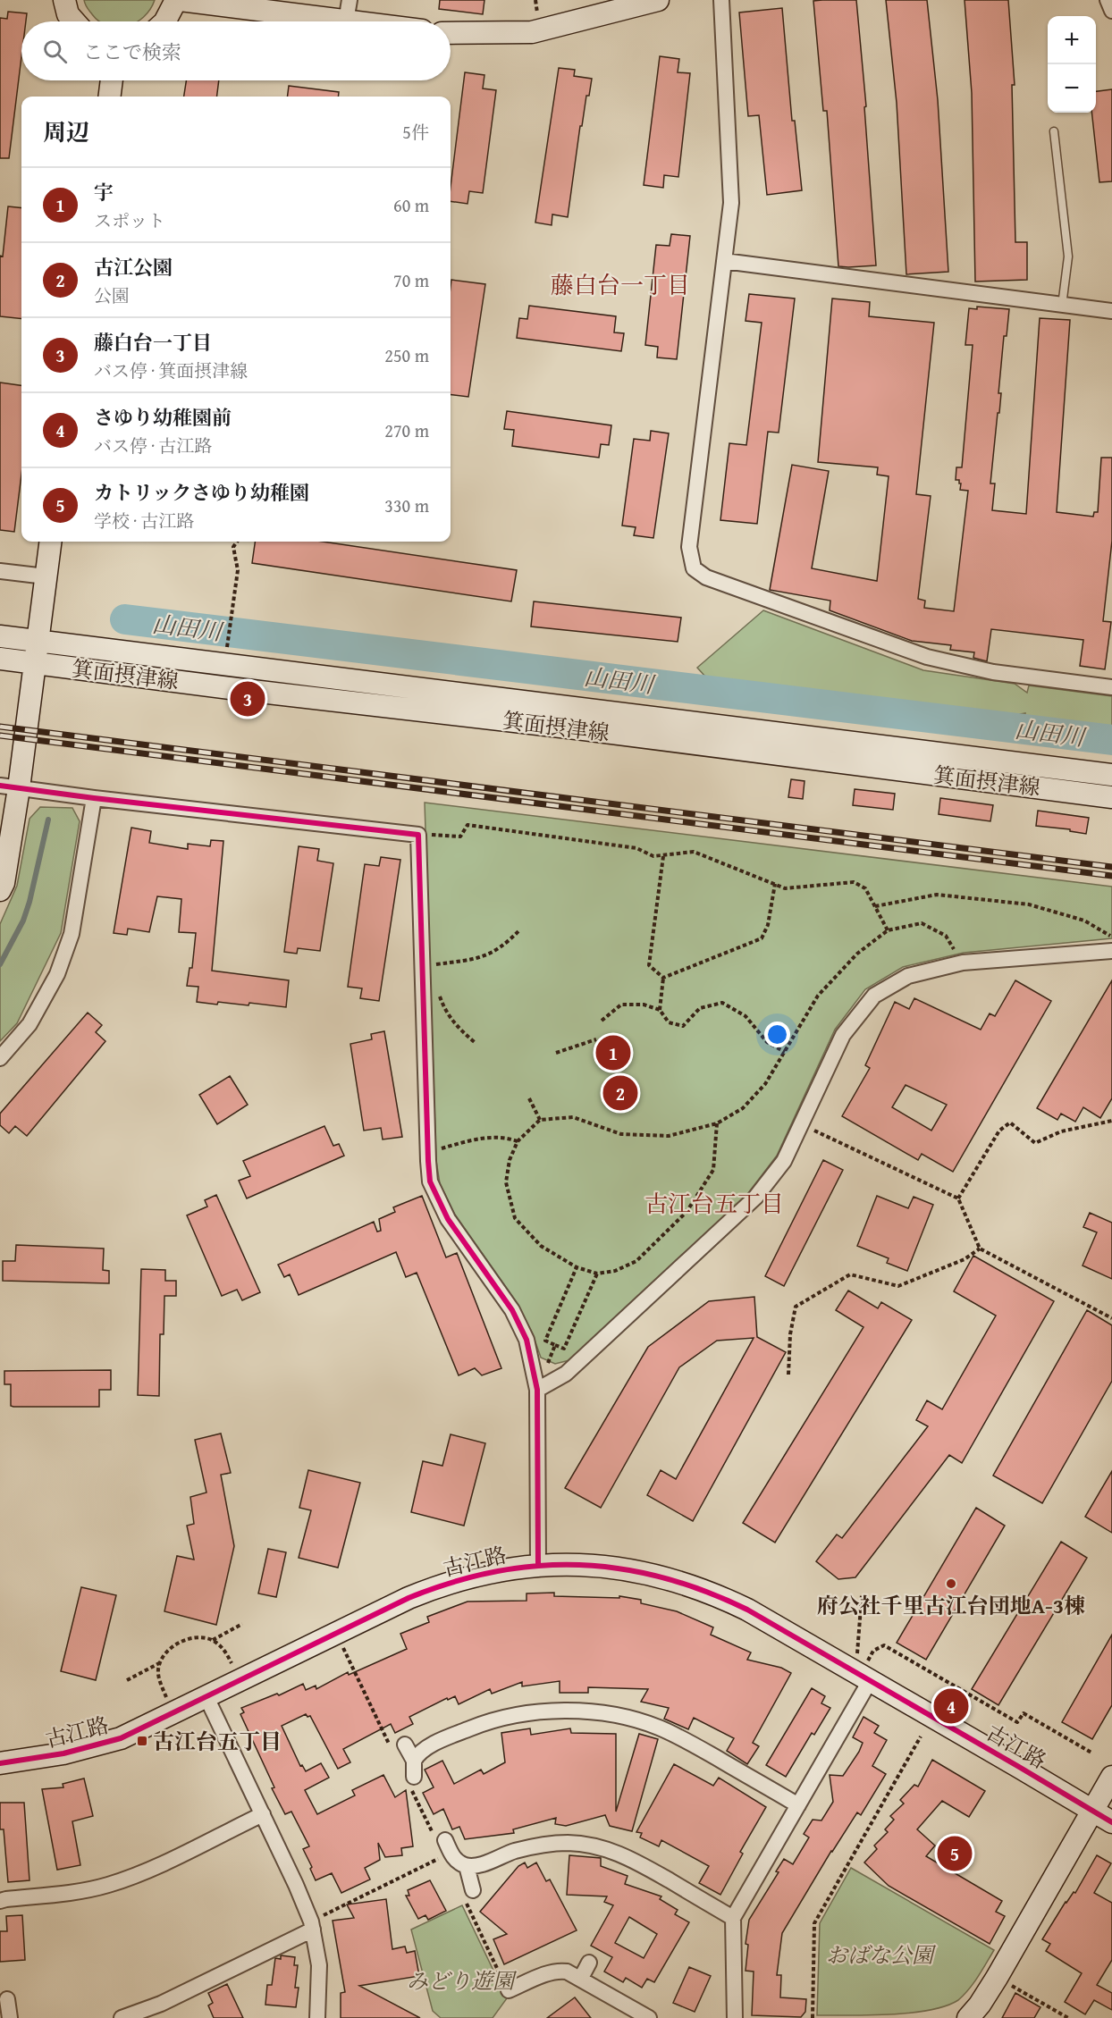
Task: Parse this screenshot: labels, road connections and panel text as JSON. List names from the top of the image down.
{
  "streets": {
    "street": ["箕面摂津線", "古江路"]
  },
  "districts": ["藤白台一丁目", "古江台五丁目"],
  "water": ["山田川"],
  "parks": ["おばな公園", "みどり遊園"],
  "places": {
    "other": ["府公社千里古江台団地A-3棟"],
    "transit": ["古江台五丁目"]
  },
  "page": {
    "map_buttons": ["+", "−"],
    "search": "ここで検索",
    "heading": ["周辺", "5件"],
    "list": [
      {
        "mark": "1",
        "name": "宇",
        "note": "スポット",
        "value": "60 m"
      },
      {
        "mark": "2",
        "name": "古江公園",
        "note": "公園",
        "value": "70 m"
      },
      {
        "mark": "3",
        "name": "藤白台一丁目",
        "note": "バス停 · 箕面摂津線",
        "value": "250 m"
      },
      {
        "mark": "4",
        "name": "さゆり幼稚園前",
        "note": "バス停 · 古江路",
        "value": "270 m"
      },
      {
        "mark": "5",
        "name": "カトリックさゆり幼稚園",
        "note": "学校 · 古江路",
        "value": "330 m"
      }
    ],
    "pins": [
      "3",
      "1",
      "2",
      "4",
      "5"
    ]
  }
}
